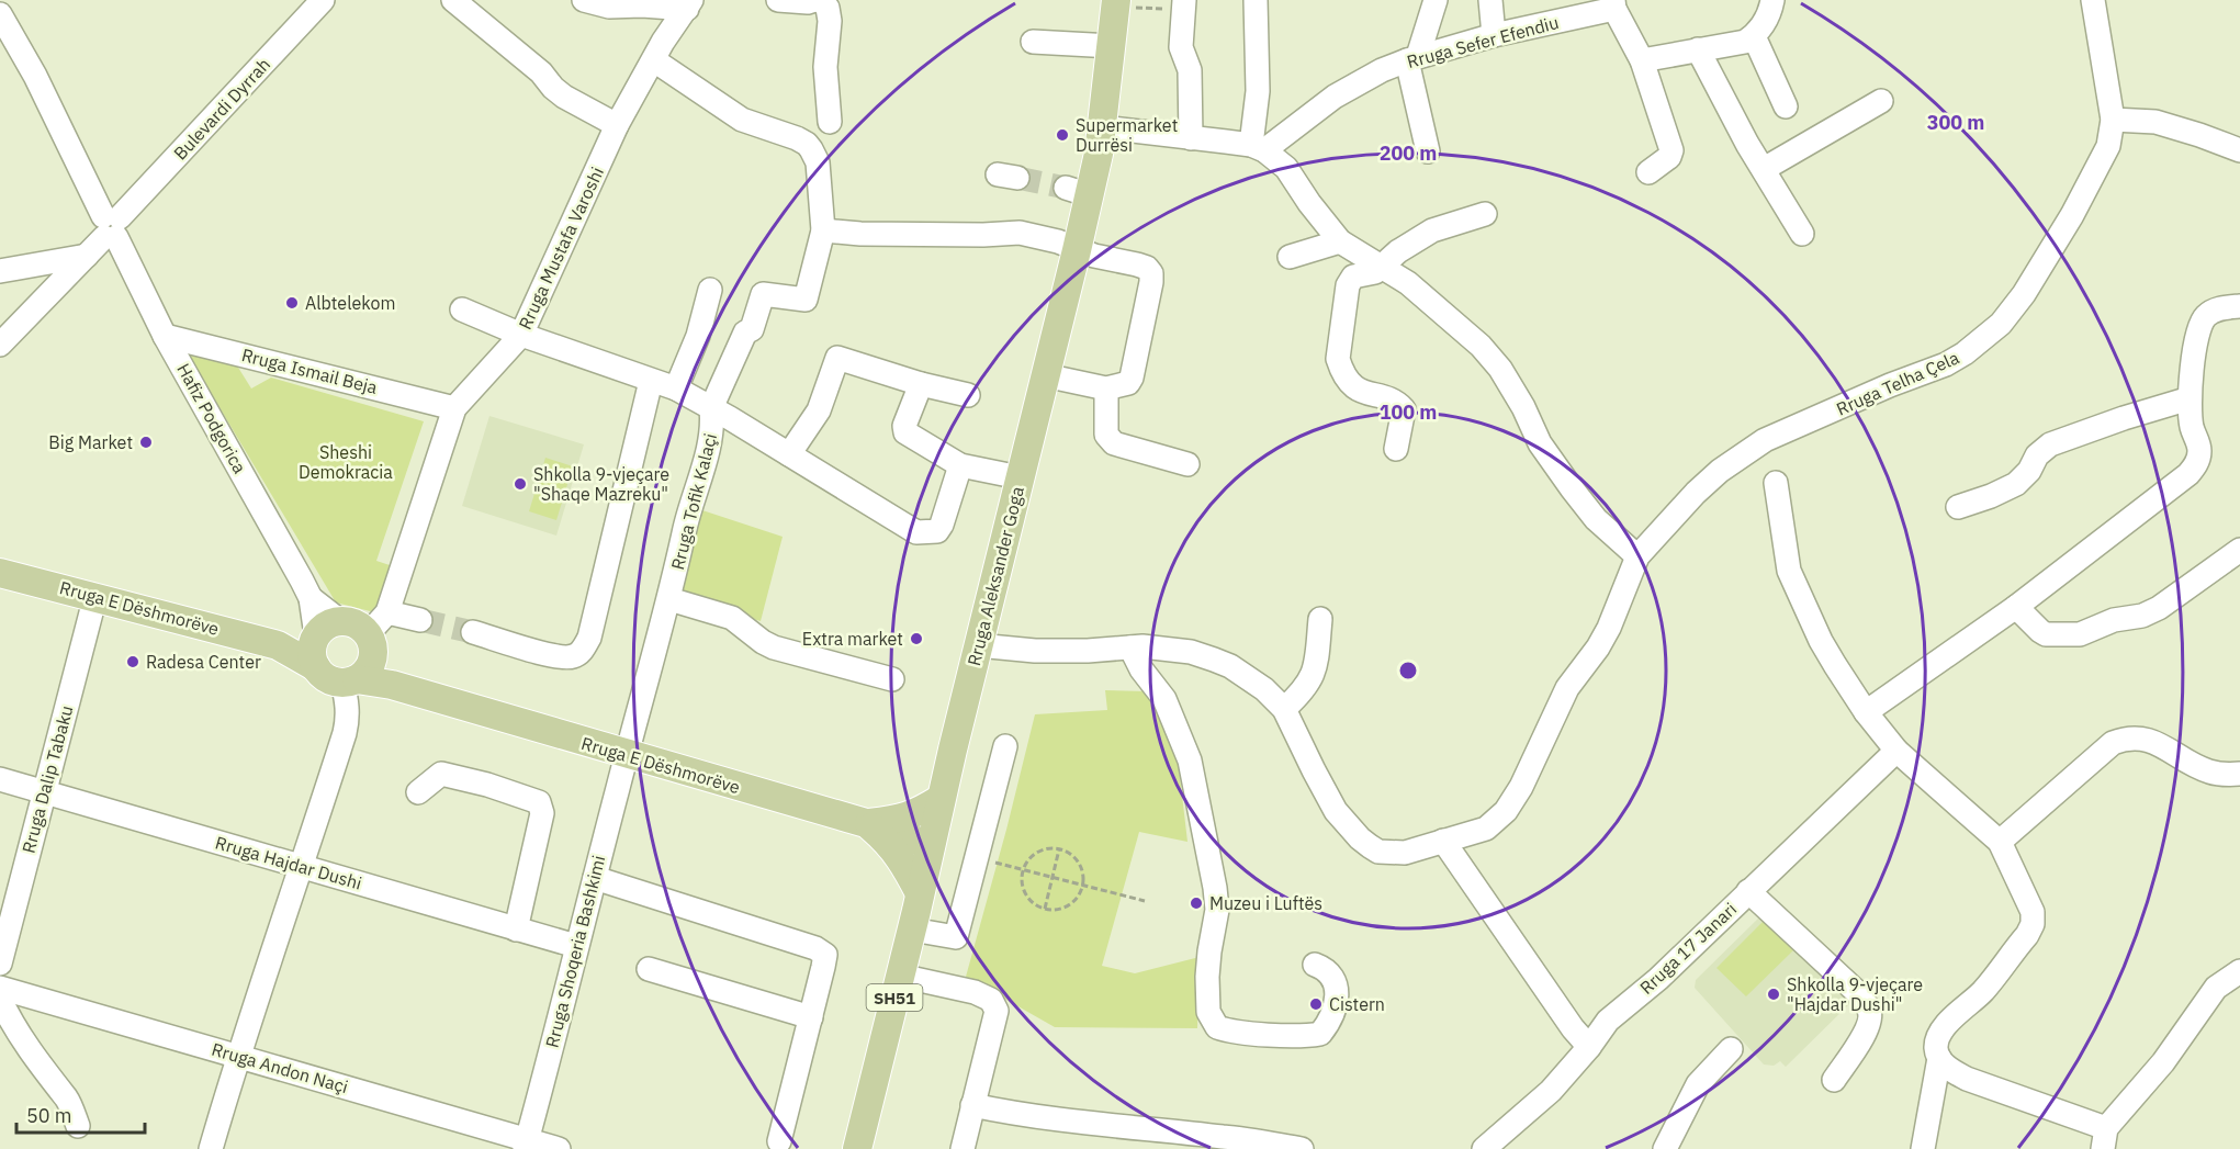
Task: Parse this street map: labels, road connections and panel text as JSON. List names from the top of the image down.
{
  "streets": {
    "main road": ["Rruga Aleksander Goga", "Rruga E Dëshmorëve", "SH51"],
    "street": [
      "Rruga Sefer Efendiu",
      "Bulevardi Dyrrah",
      "Rruga Mustafa Varoshi",
      "Rruga Ismail Beja",
      "Rruga Telha Çela",
      "Hafiz Podgorica",
      "Rruga Tofik Kalaçi",
      "Rruga Dalip Tabaku",
      "Rruga Hajdar Dushi",
      "Rruga 17 Janari",
      "Rruga Shoqeria Bashkimi",
      "Rruga Andon Naçi"
    ]
  },
  "crossings": [
    ["Bulevardi Dyrrah", "Hafiz Podgorica"],
    ["Rruga Mustafa Varoshi", "Rruga Ismail Beja"],
    ["Rruga Mustafa Varoshi", "Hafiz Podgorica"],
    ["Rruga Mustafa Varoshi", "Rruga Tofik Kalaçi"],
    ["Rruga Mustafa Varoshi", "Rruga E Dëshmorëve"],
    ["Rruga Ismail Beja", "Hafiz Podgorica"],
    ["Hafiz Podgorica", "Rruga E Dëshmorëve"],
    ["Rruga Tofik Kalaçi", "Rruga E Dëshmorëve"],
    ["Rruga Tofik Kalaçi", "Rruga Shoqeria Bashkimi"],
    ["Rruga Aleksander Goga", "Rruga E Dëshmorëve"],
    ["Rruga E Dëshmorëve", "Rruga Dalip Tabaku"],
    ["Rruga E Dëshmorëve", "Rruga Shoqeria Bashkimi"],
    ["Rruga Dalip Tabaku", "Rruga Hajdar Dushi"],
    ["Rruga Hajdar Dushi", "Rruga Shoqeria Bashkimi"],
    ["Rruga Shoqeria Bashkimi", "Rruga Andon Naçi"]
  ],
  "parks": ["Sheshi Demokracia"],
  "places": [
    "Supermarket Durrësi",
    "Albtelekom",
    "Big Market",
    "Shkolla 9-vjeçare \"Shaqe Mazreku\"",
    "Extra market",
    "Radesa Center",
    "Muzeu i Luftës",
    "Shkolla 9-vjeçare \"Hajdar Dushi\"",
    "Cistern"
  ],
  "scale_bar": "50 m",
  "rings": ["300 m", "200 m", "100 m"]
}
